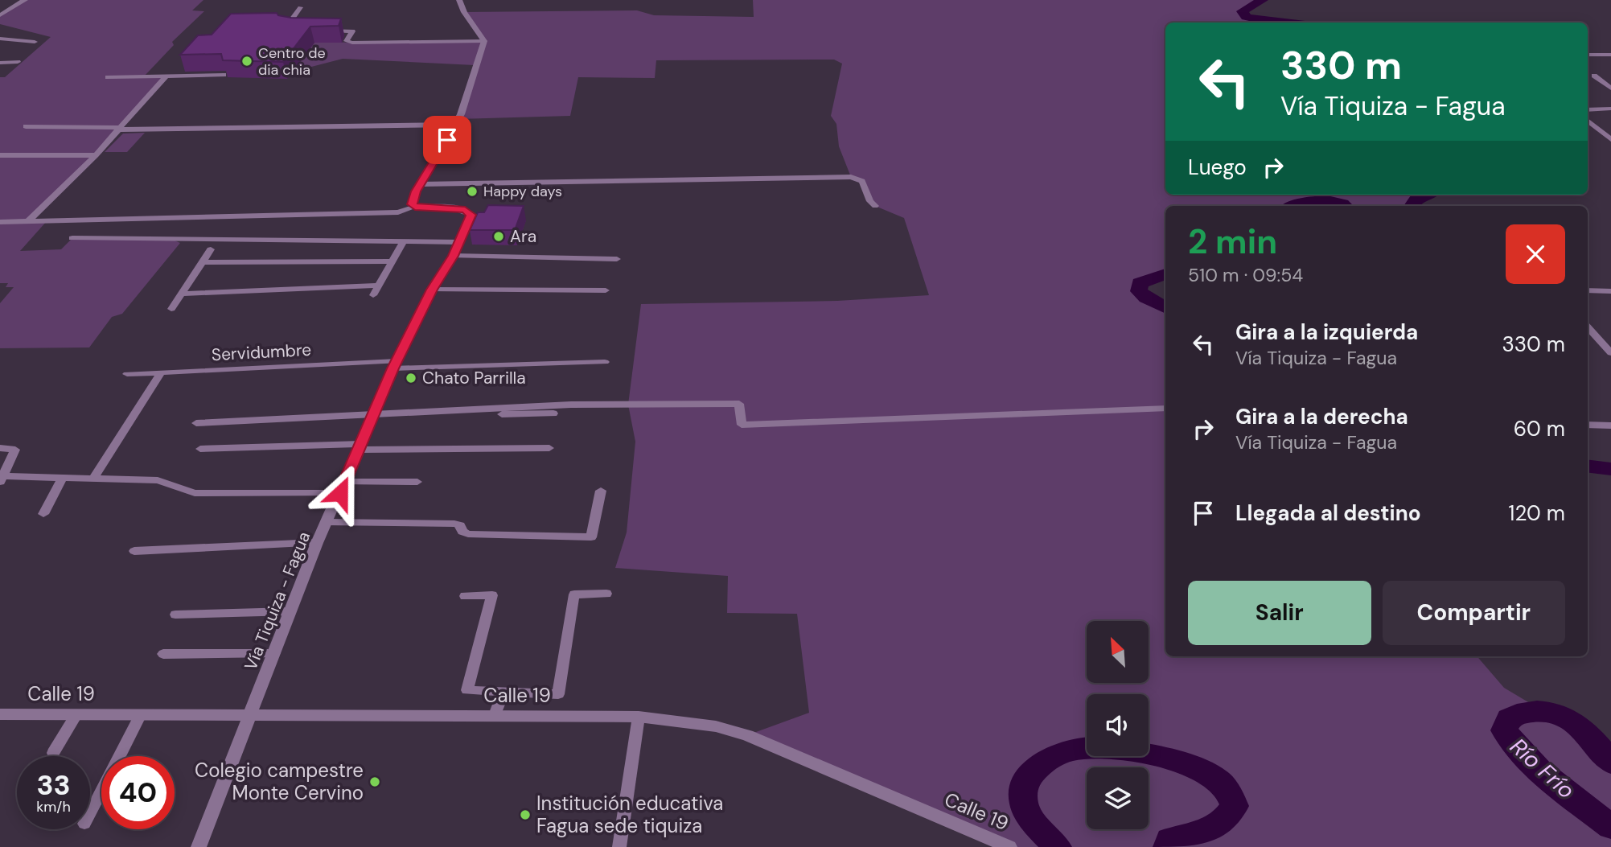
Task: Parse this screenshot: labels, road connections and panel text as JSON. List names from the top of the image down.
{
  "streets": {
    "street": ["Servidumbre", "Vía Tiquiza - Fagua", "Calle 19"]
  },
  "crossings": [
    ["Servidumbre", "Vía Tiquiza - Fagua"],
    ["Vía Tiquiza - Fagua", "Calle 19"]
  ],
  "water": ["Río Frío"],
  "places": [
    "Centro de dia chia",
    "Happy days",
    "Ara",
    "Chato Parrilla",
    "Colegio campestre Monte Cervino",
    "Institución educativa Fagua sede tiquiza"
  ],
  "north": "top left",
  "page": {
    "turn": ["330 m", "Vía Tiquiza - Fagua"],
    "then": "Luego",
    "heading": ["2 min", "510 m · 09:54"],
    "list": [
      {
        "name": "Gira a la izquierda",
        "note": "Vía Tiquiza - Fagua",
        "value": "330 m"
      },
      {
        "name": "Gira a la derecha",
        "note": "Vía Tiquiza - Fagua",
        "value": "60 m"
      },
      {
        "name": "Llegada al destino",
        "value": "120 m"
      }
    ],
    "buttons": ["Salir", "Compartir"],
    "speed": "33 km/h",
    "limit": "40"
  }
}
